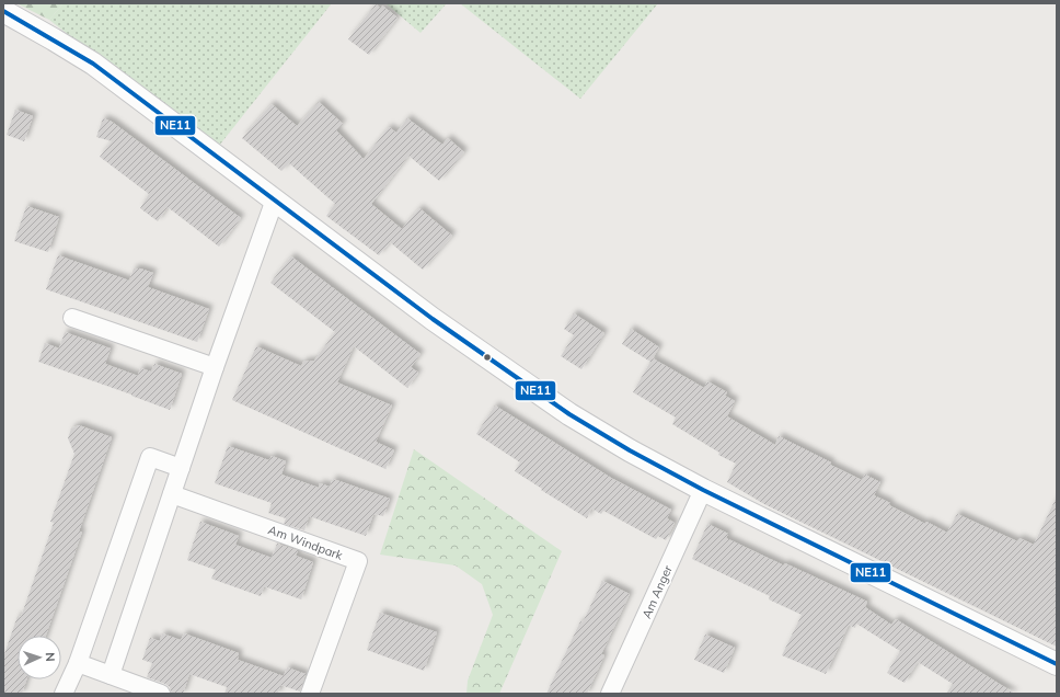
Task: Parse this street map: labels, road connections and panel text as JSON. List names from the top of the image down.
{
  "streets": {
    "street": ["Am Windpark", "Am Anger"]
  },
  "lines": ["transit line NE11"],
  "north": "right"
}
